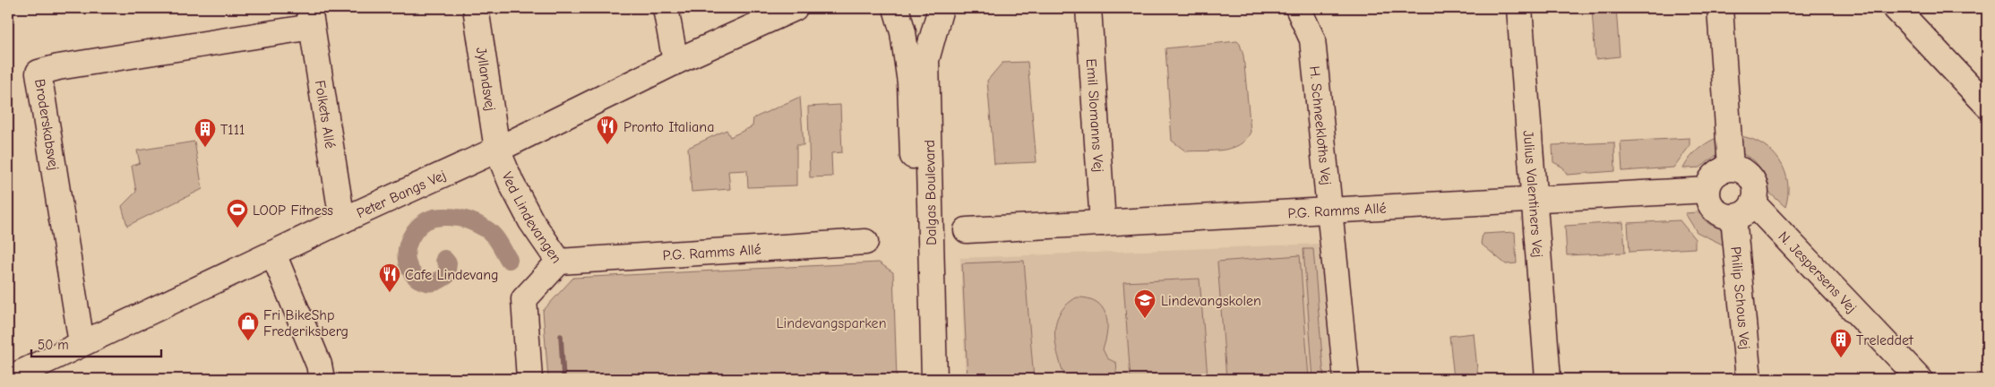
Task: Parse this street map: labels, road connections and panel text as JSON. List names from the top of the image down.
{
  "streets": {
    "street": [
      "Jyllandsvej",
      "Folkets Allé",
      "Emil Slomanns Vej",
      "Broderskabsvej",
      "H. Schneekloths Vej",
      "Dalgas Boulevard",
      "Peter Bangs Vej",
      "Julius Valentiners Vej",
      "P.G. Ramms Allé",
      "Ved Lindevangen",
      "N. Jespersens Vej",
      "Philip Schous Vej"
    ]
  },
  "crossings": [
    ["Jyllandsvej", "Peter Bangs Vej"],
    ["Jyllandsvej", "Ved Lindevangen"],
    ["Folkets Allé", "Broderskabsvej"],
    ["Folkets Allé", "Peter Bangs Vej"],
    ["Emil Slomanns Vej", "P.G. Ramms Allé"],
    ["Broderskabsvej", "Peter Bangs Vej"],
    ["H. Schneekloths Vej", "P.G. Ramms Allé"],
    ["Peter Bangs Vej", "Ved Lindevangen"],
    ["Julius Valentiners Vej", "P.G. Ramms Allé"],
    ["P.G. Ramms Allé", "Ved Lindevangen"],
    ["P.G. Ramms Allé", "N. Jespersens Vej"],
    ["P.G. Ramms Allé", "Philip Schous Vej"],
    ["N. Jespersens Vej", "Philip Schous Vej"]
  ],
  "parks": ["Lindevangsparken"],
  "places": {
    "restaurant": ["Pronto Italiana", "Cafe Lindevang"],
    "building": ["T111", "Treleddet"],
    "sports": ["LOOP Fitness"],
    "school or university": ["Lindevangskolen"],
    "shop": ["Fri BikeShp Frederiksberg"]
  },
  "scale_bar": "50 m"
}
